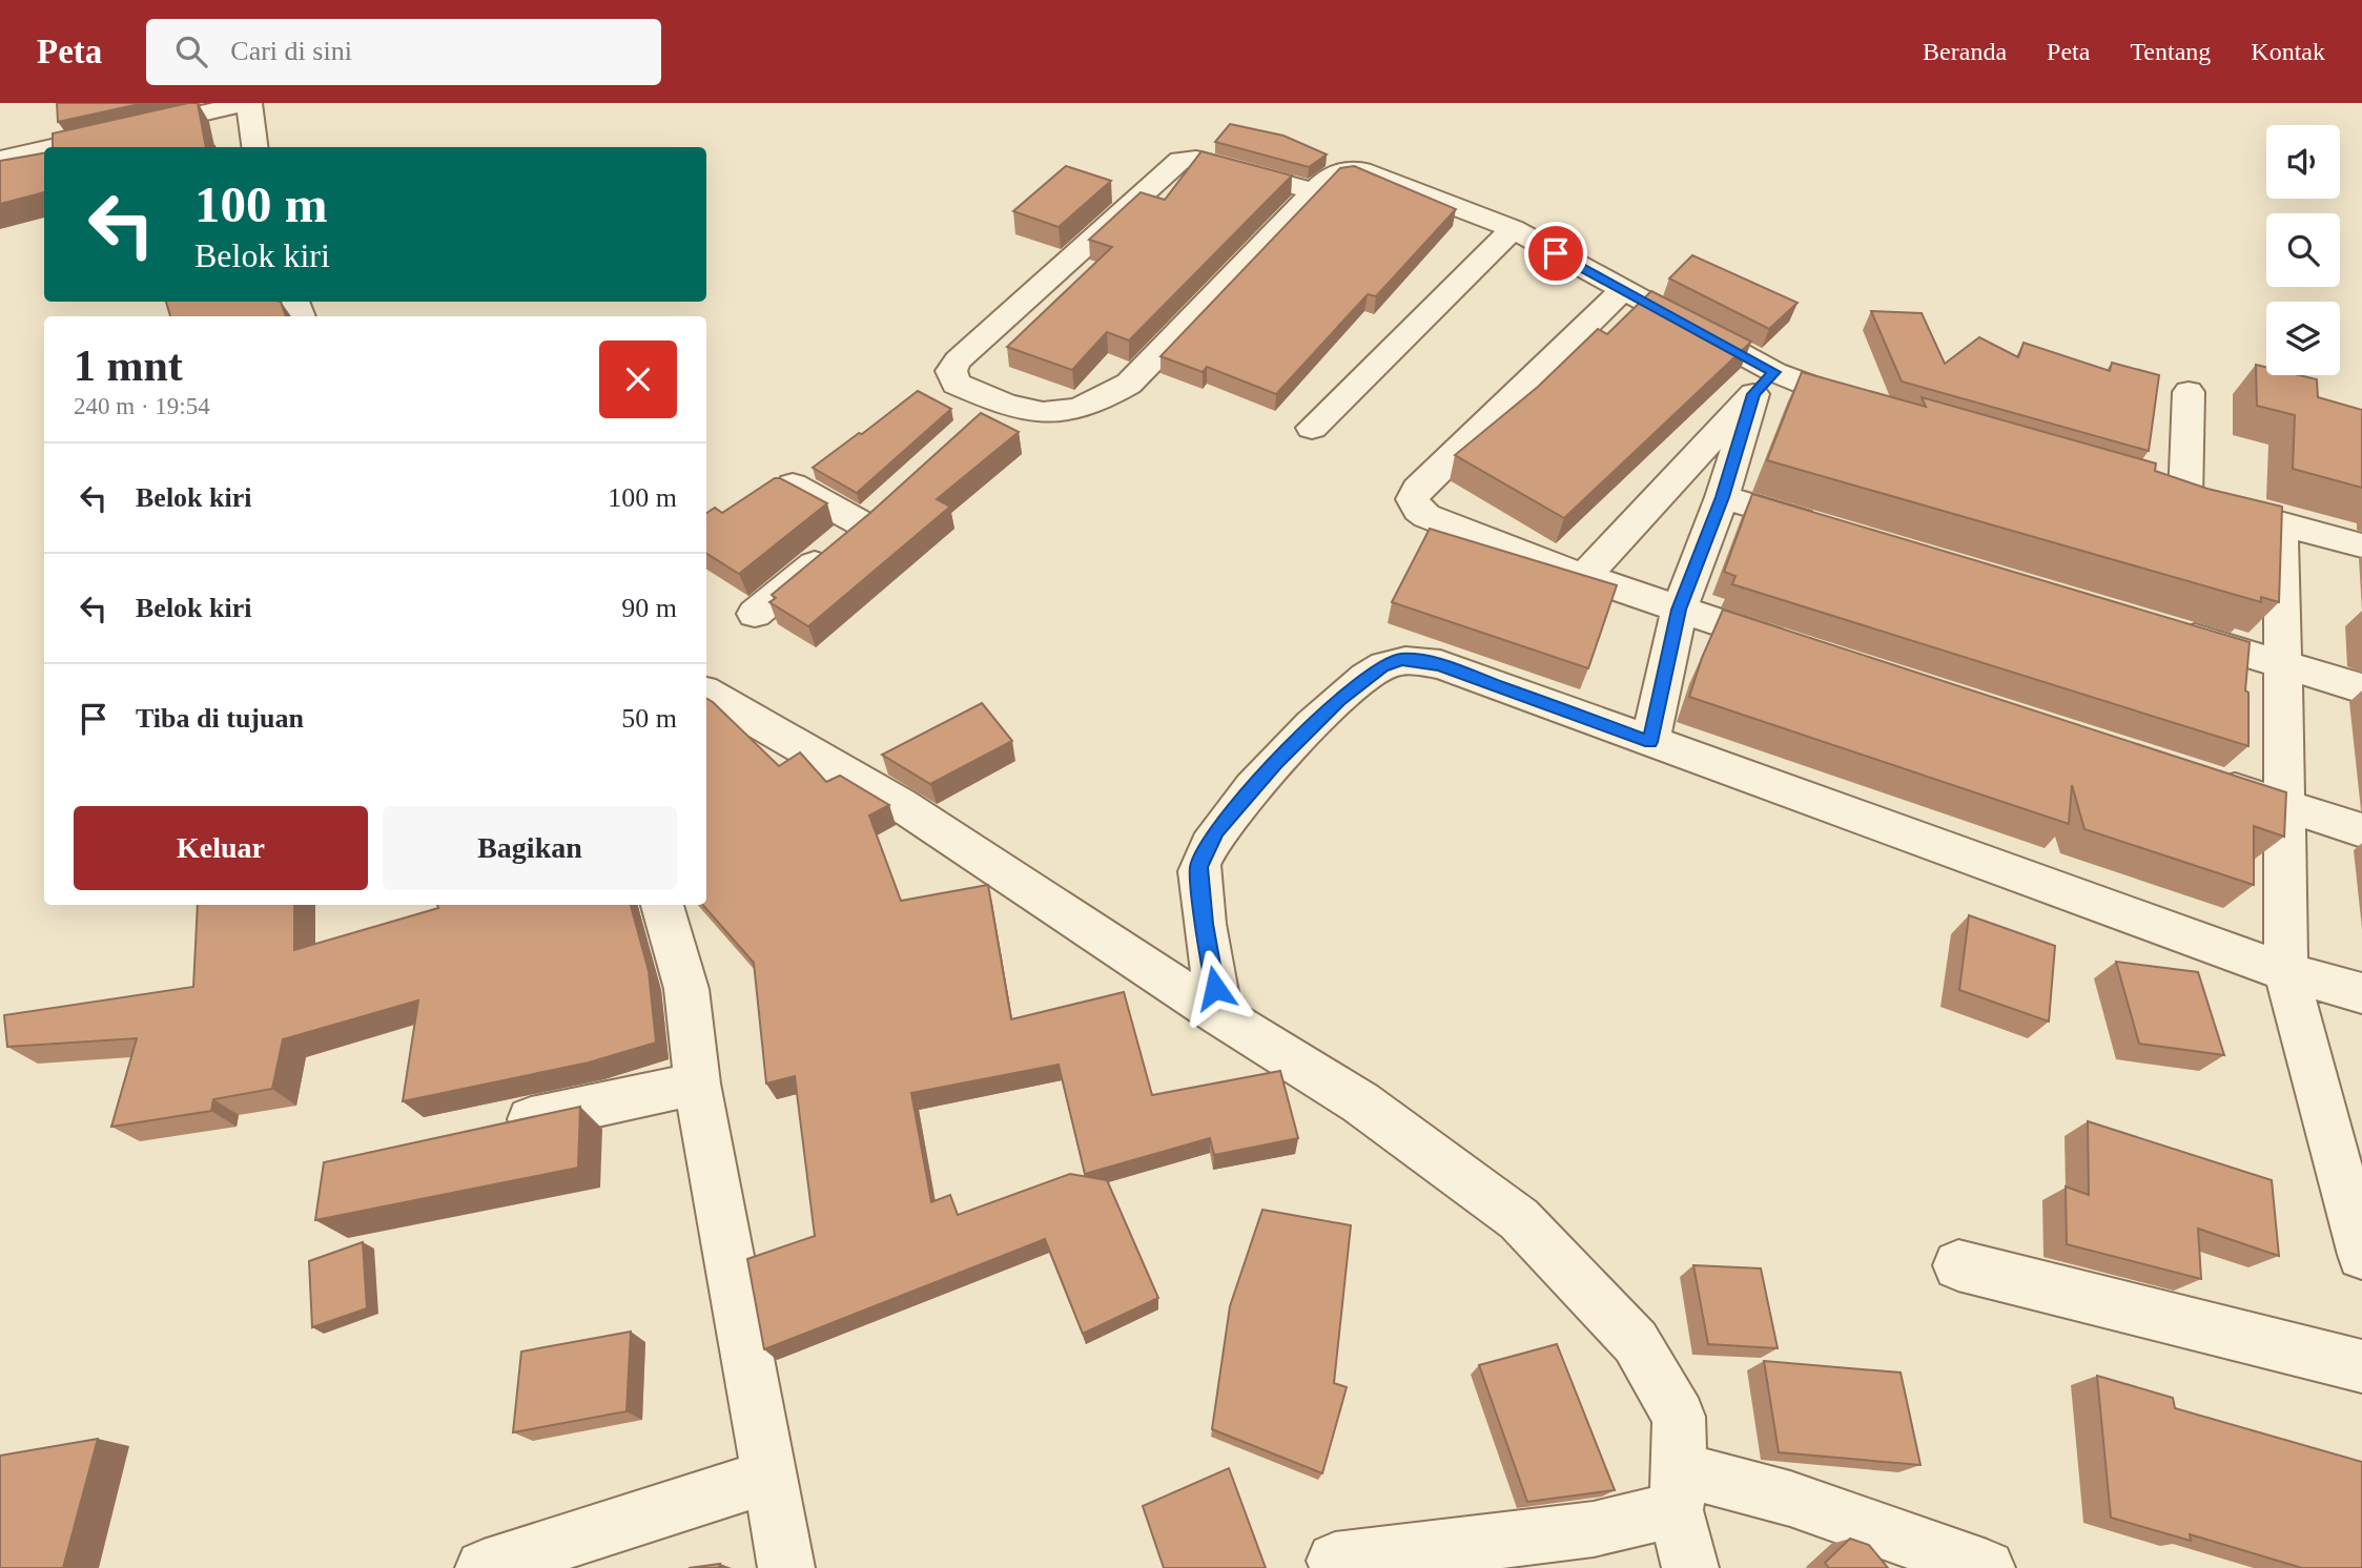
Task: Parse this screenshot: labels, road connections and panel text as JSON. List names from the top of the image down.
{
  "page": {
    "header": "Peta",
    "search": "Cari di sini",
    "nav": [
      "Beranda",
      "Peta",
      "Tentang",
      "Kontak"
    ],
    "turn": ["100 m", "Belok kiri"],
    "heading": ["1 mnt", "240 m · 19:54"],
    "list": [
      {
        "name": "Belok kiri",
        "value": "100 m"
      },
      {
        "name": "Belok kiri",
        "value": "90 m"
      },
      {
        "name": "Tiba di tujuan",
        "value": "50 m"
      }
    ],
    "buttons": ["Keluar", "Bagikan"]
  }
}
